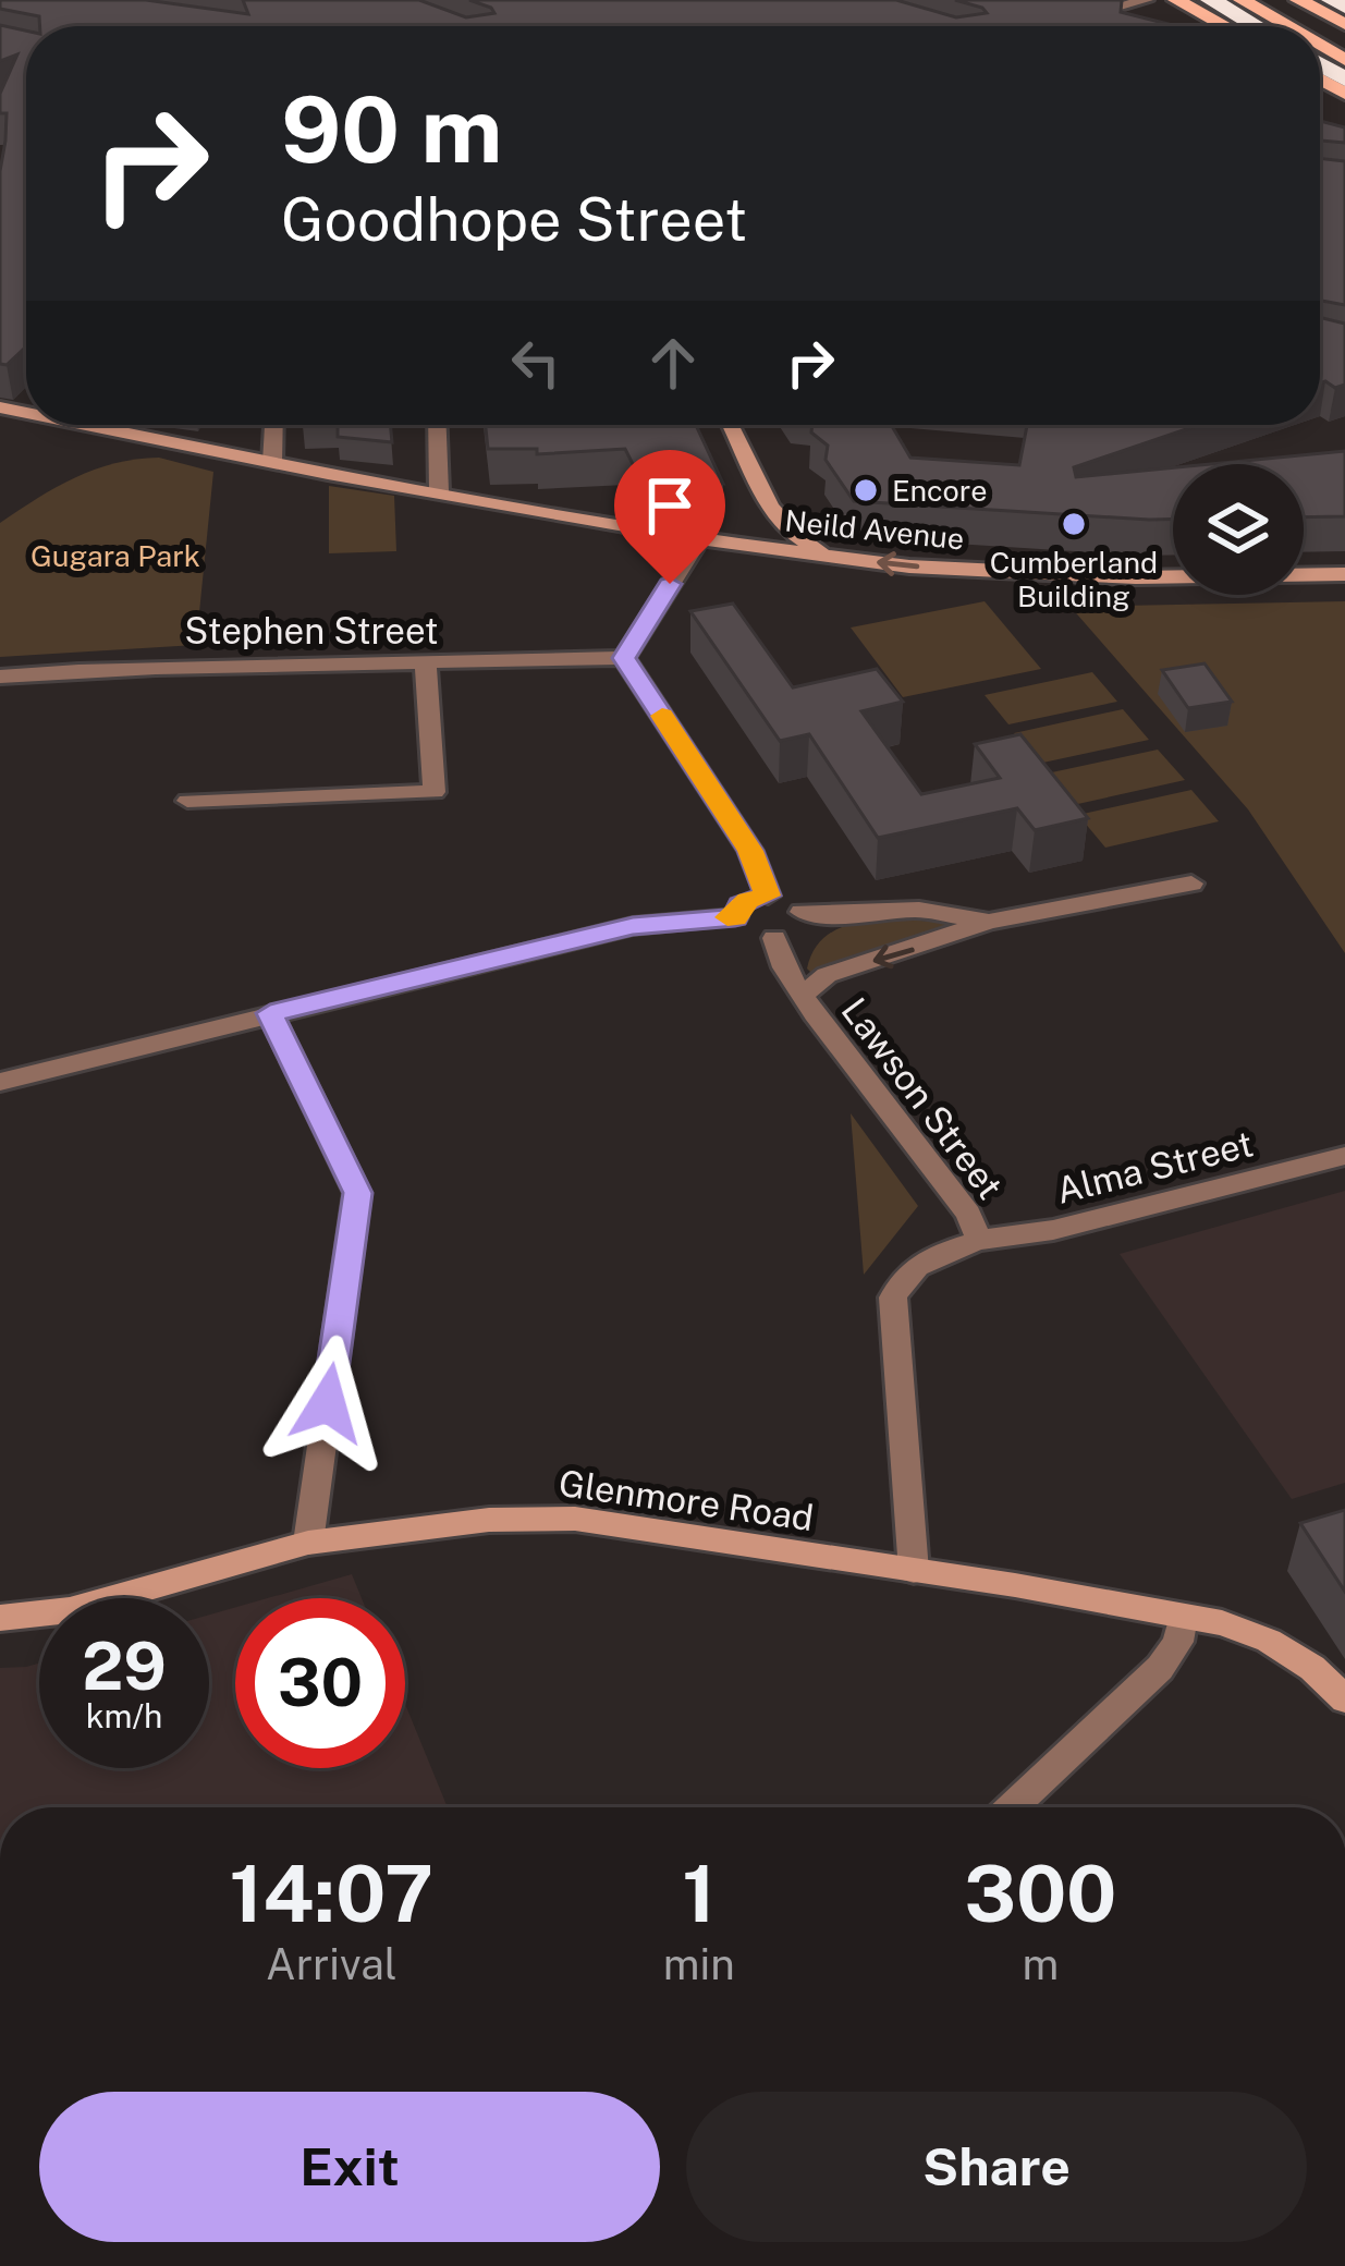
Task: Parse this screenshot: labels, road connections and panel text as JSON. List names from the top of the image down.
{
  "streets": {
    "street": [
      "Neild Avenue",
      "Stephen Street",
      "Lawson Street",
      "Alma Street",
      "Glenmore Road"
    ]
  },
  "crossings": [
    ["Lawson Street", "Alma Street"],
    ["Lawson Street", "Glenmore Road"]
  ],
  "one_way": ["Neild Avenue"],
  "parks": ["Gugara Park"],
  "places": ["Encore", "Cumberland Building"],
  "page": {
    "turn": ["90 m", "Goodhope Street"],
    "speed": "29 km/h",
    "limit": "30",
    "eta": [
      "14:07",
      "Arrival",
      "1",
      "min",
      "300",
      "m"
    ],
    "buttons": ["Exit", "Share"]
  }
}
